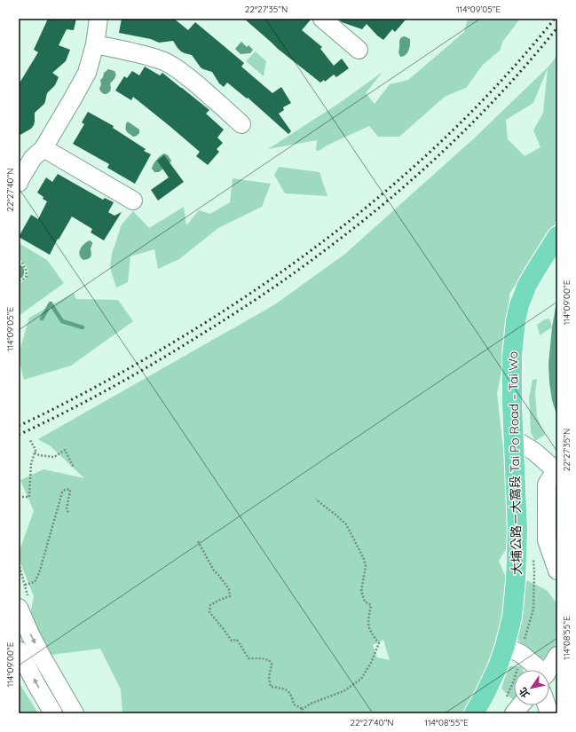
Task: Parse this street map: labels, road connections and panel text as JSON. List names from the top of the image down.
{
  "streets": {
    "main road": ["大埔公路－大窩段 Tai Po Road – Tai Wo"]
  },
  "north": "bottom left",
  "coordinates": [
    "22°27'35\"N",
    "114°09'05\"E",
    "22°27'40\"N",
    "114°09'00\"E",
    "114°08'55\"E"
  ]
}
